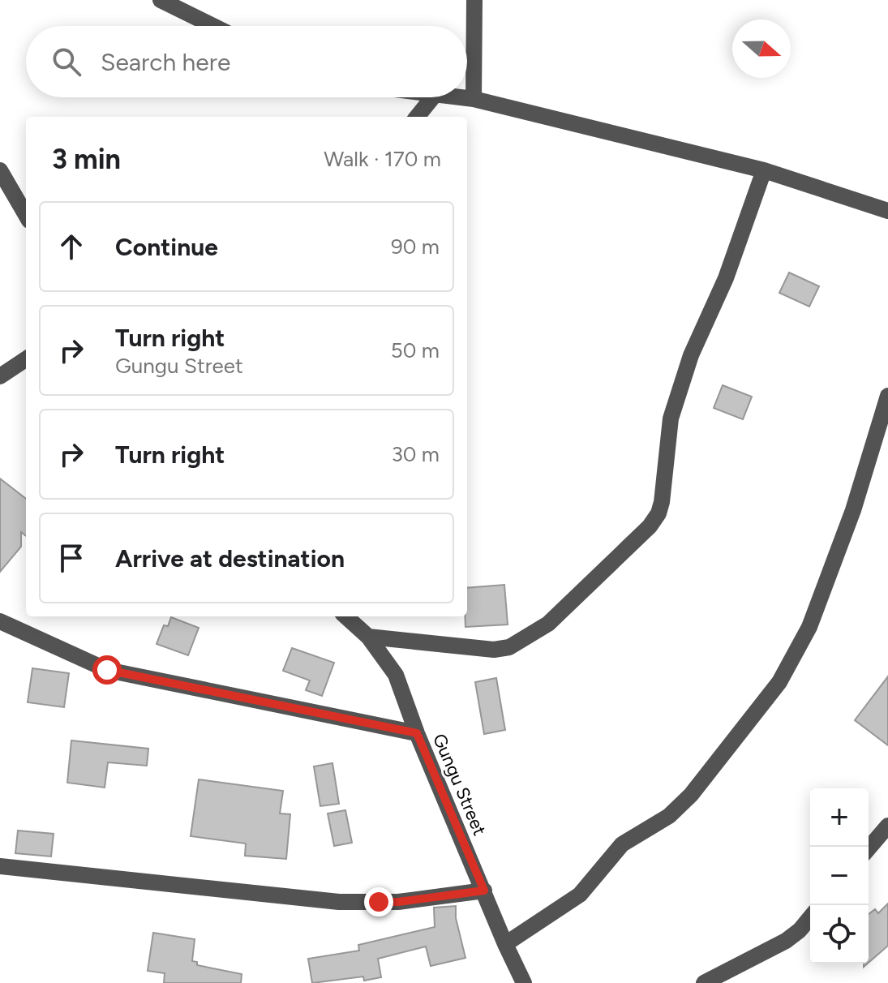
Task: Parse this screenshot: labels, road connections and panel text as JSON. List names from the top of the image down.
{
  "streets": {
    "street": ["Gungu Street"]
  },
  "north": "right",
  "page": {
    "search": "Search here",
    "heading": ["3 min", "Walk · 170 m"],
    "list": [
      ["Continue", "90 m"],
      ["Turn right", "Gungu Street", "50 m"],
      ["Turn right", "30 m"],
      "Arrive at destination"
    ],
    "map_buttons": ["+", "−"]
  }
}
